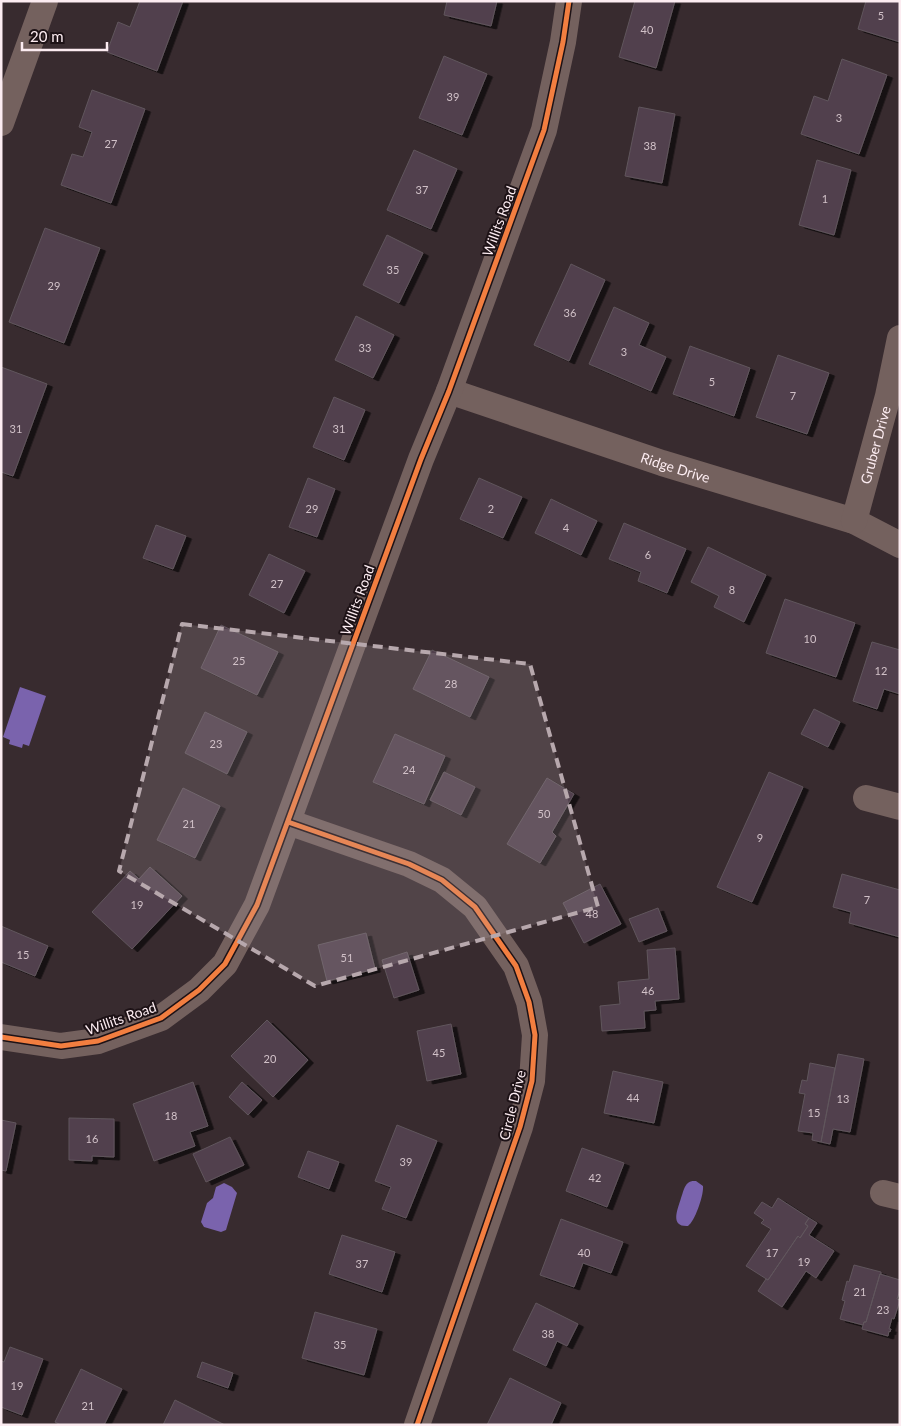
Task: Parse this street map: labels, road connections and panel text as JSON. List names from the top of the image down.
{
  "streets": {
    "street": [
      "Willits Road",
      "Gruber Drive",
      "Ridge Drive",
      "Circle Drive"
    ]
  },
  "crossings": [
    ["Willits Road", "Ridge Drive"],
    ["Willits Road", "Circle Drive"],
    ["Gruber Drive", "Ridge Drive"]
  ],
  "house_numbers": [
    "5",
    "40",
    "39",
    "3",
    "27",
    "38",
    "37",
    "1",
    "35",
    "29",
    "36",
    "33",
    "3",
    "5",
    "7",
    "31",
    "31",
    "29",
    "2",
    "4",
    "6",
    "27",
    "8",
    "10",
    "25",
    "12",
    "28",
    "23",
    "24",
    "50",
    "21",
    "9",
    "7",
    "19",
    "48",
    "15",
    "51",
    "46",
    "45",
    "20",
    "44",
    "13",
    "15",
    "18",
    "16",
    "39",
    "42",
    "40",
    "17",
    "19",
    "37",
    "21",
    "23",
    "38",
    "35",
    "19",
    "21"
  ],
  "scale_bar": "20 m"
}
